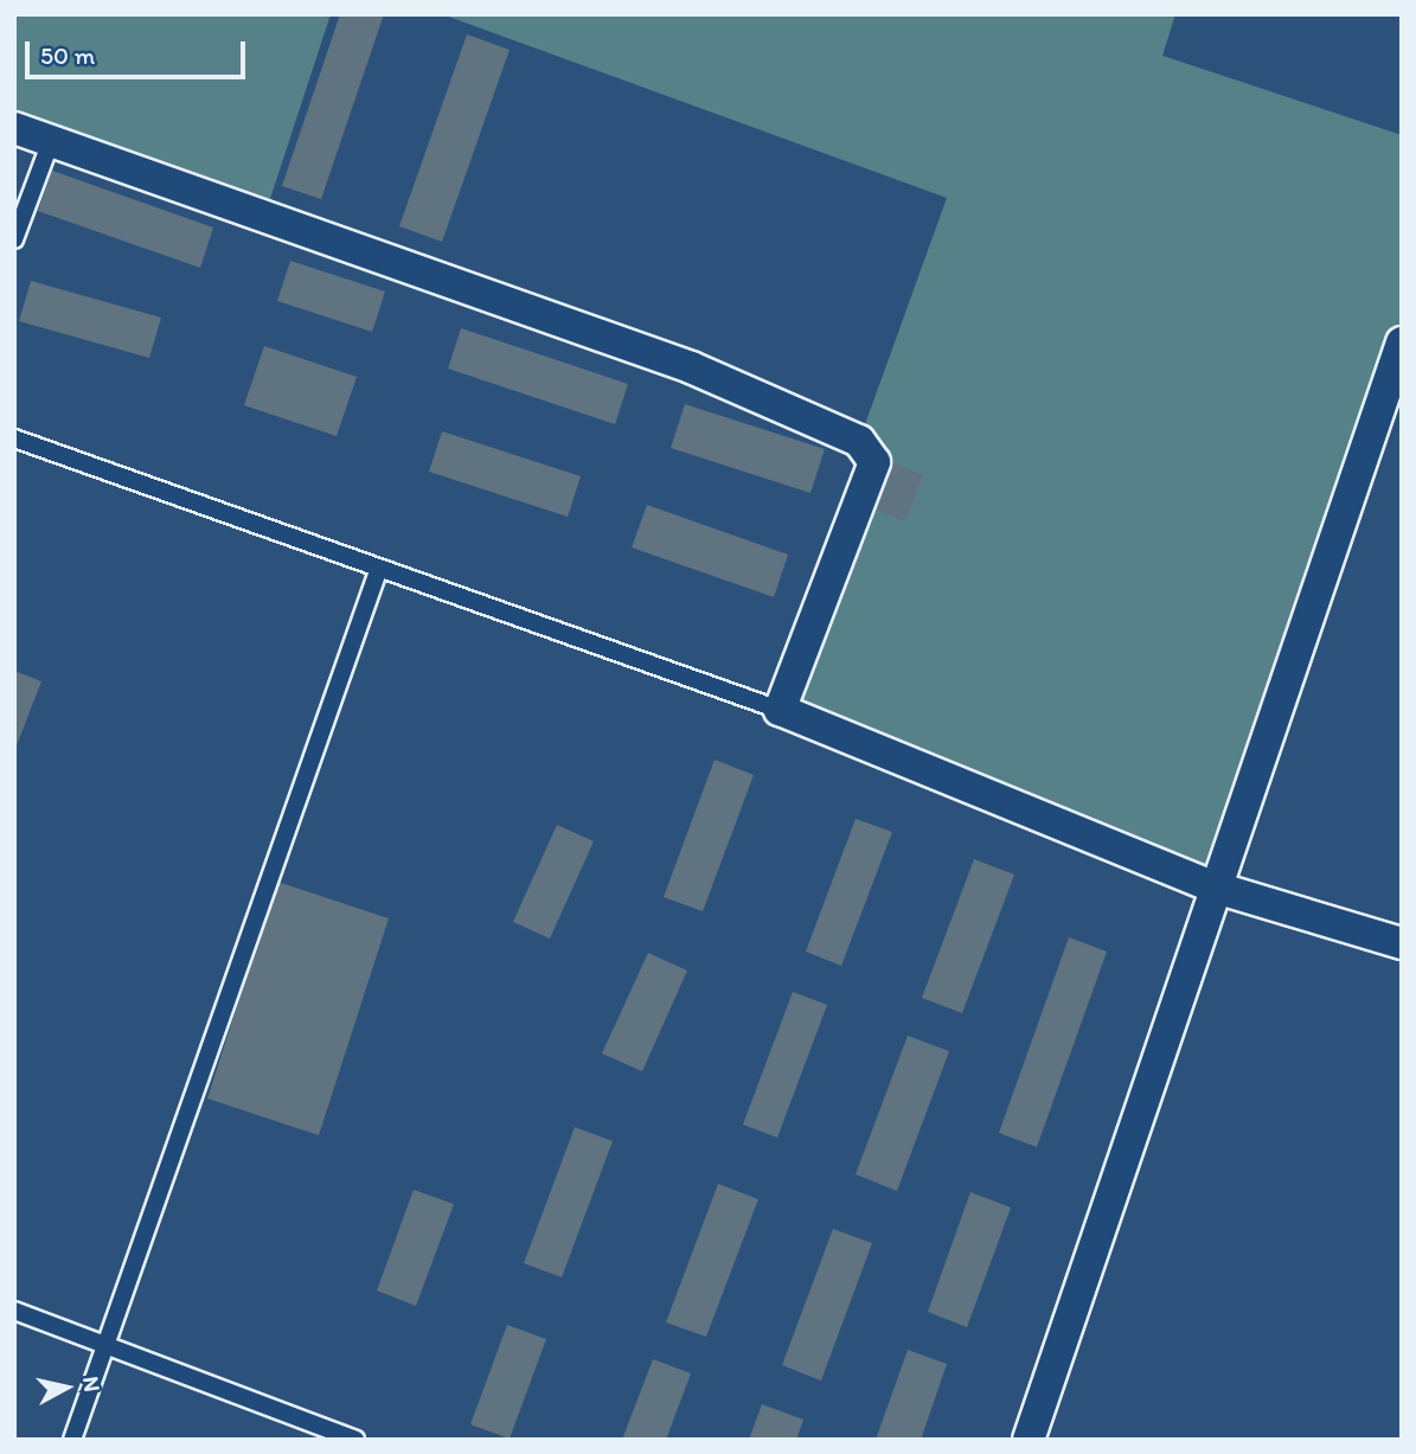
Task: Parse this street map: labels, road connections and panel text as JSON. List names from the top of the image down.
{
  "scale_bar": "50 m",
  "north": "right"
}
